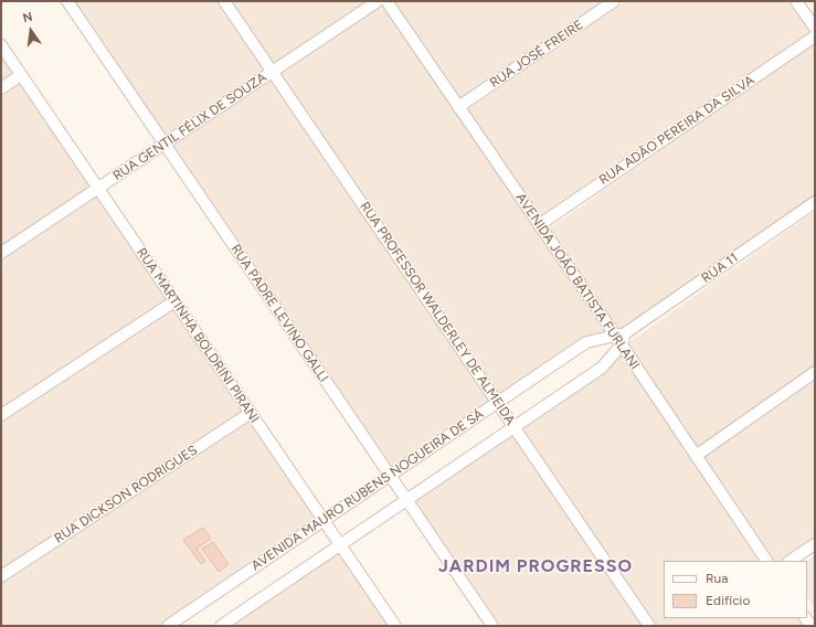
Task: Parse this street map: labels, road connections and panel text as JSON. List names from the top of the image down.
{
  "streets": {
    "street": [
      "RUA JOSÉ FREIRE",
      "RUA GENTIL FÉLIX DE SOUZA",
      "RUA ADÃO PEREIRA DA SILVA",
      "RUA 11",
      "AVENIDA JOÃO BATISTA FURLANI",
      "RUA PADRE LEVINO GALLI",
      "RUA PROFESSOR WALDERLEY DE ALMEIDA",
      "RUA MARTINHA BOLDRINI PIRANI",
      "AVENIDA MAURO RUBENS NOGUEIRA DE SÁ",
      "RUA DICKSON RODRIGUES"
    ]
  },
  "crossings": [
    ["RUA JOSÉ FREIRE", "AVENIDA JOÃO BATISTA FURLANI"],
    ["RUA GENTIL FÉLIX DE SOUZA", "RUA PADRE LEVINO GALLI"],
    ["RUA GENTIL FÉLIX DE SOUZA", "RUA PROFESSOR WALDERLEY DE ALMEIDA"],
    ["RUA GENTIL FÉLIX DE SOUZA", "RUA MARTINHA BOLDRINI PIRANI"],
    ["RUA ADÃO PEREIRA DA SILVA", "AVENIDA JOÃO BATISTA FURLANI"],
    ["RUA 11", "AVENIDA JOÃO BATISTA FURLANI"],
    ["RUA 11", "AVENIDA MAURO RUBENS NOGUEIRA DE SÁ"],
    ["AVENIDA JOÃO BATISTA FURLANI", "AVENIDA MAURO RUBENS NOGUEIRA DE SÁ"],
    ["RUA PADRE LEVINO GALLI", "AVENIDA MAURO RUBENS NOGUEIRA DE SÁ"],
    ["RUA PROFESSOR WALDERLEY DE ALMEIDA", "AVENIDA MAURO RUBENS NOGUEIRA DE SÁ"],
    ["RUA MARTINHA BOLDRINI PIRANI", "AVENIDA MAURO RUBENS NOGUEIRA DE SÁ"],
    ["RUA MARTINHA BOLDRINI PIRANI", "RUA DICKSON RODRIGUES"]
  ],
  "districts": ["JARDIM PROGRESSO"],
  "legend": ["Rua", "Edifício"],
  "north": "top"
}
